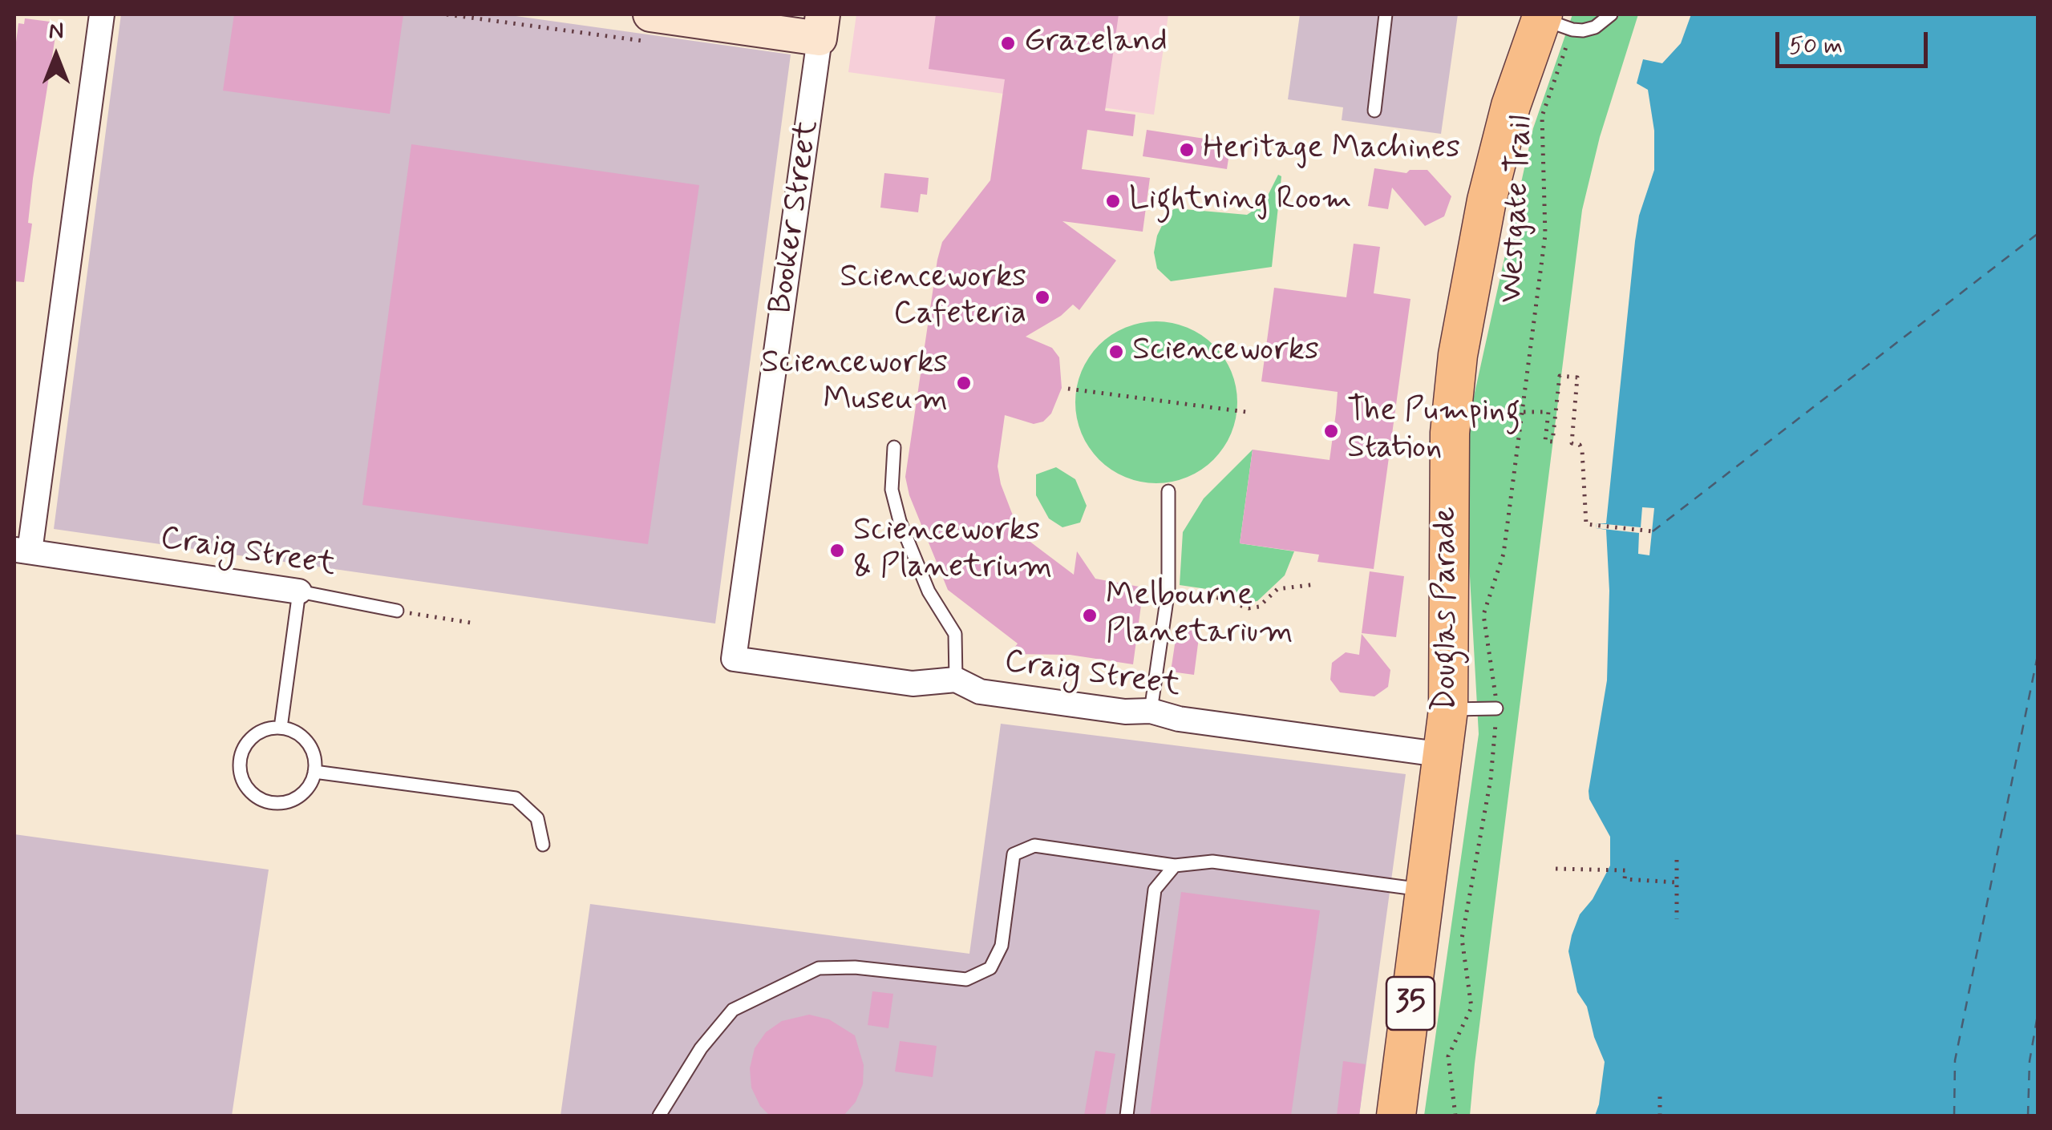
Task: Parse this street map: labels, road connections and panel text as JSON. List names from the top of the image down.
{
  "streets": {
    "main road": ["Douglas Parade", "35"],
    "street": ["Booker Street", "Craig Street"],
    "path": ["Westgate Trail"]
  },
  "crossings": [
    ["Westgate Trail", "Douglas Parade"],
    ["Booker Street", "Craig Street"],
    ["Craig Street", "Douglas Parade"]
  ],
  "places": [
    "Grazeland",
    "Heritage Machines",
    "Lightning Room",
    "Scienceworks Cafeteria",
    "Scienceworks",
    "Scienceworks Museum",
    "The Pumping Station",
    "Scienceworks & Planetrium",
    "Melbourne Planetarium"
  ],
  "scale_bar": "50 m",
  "north": "top"
}
